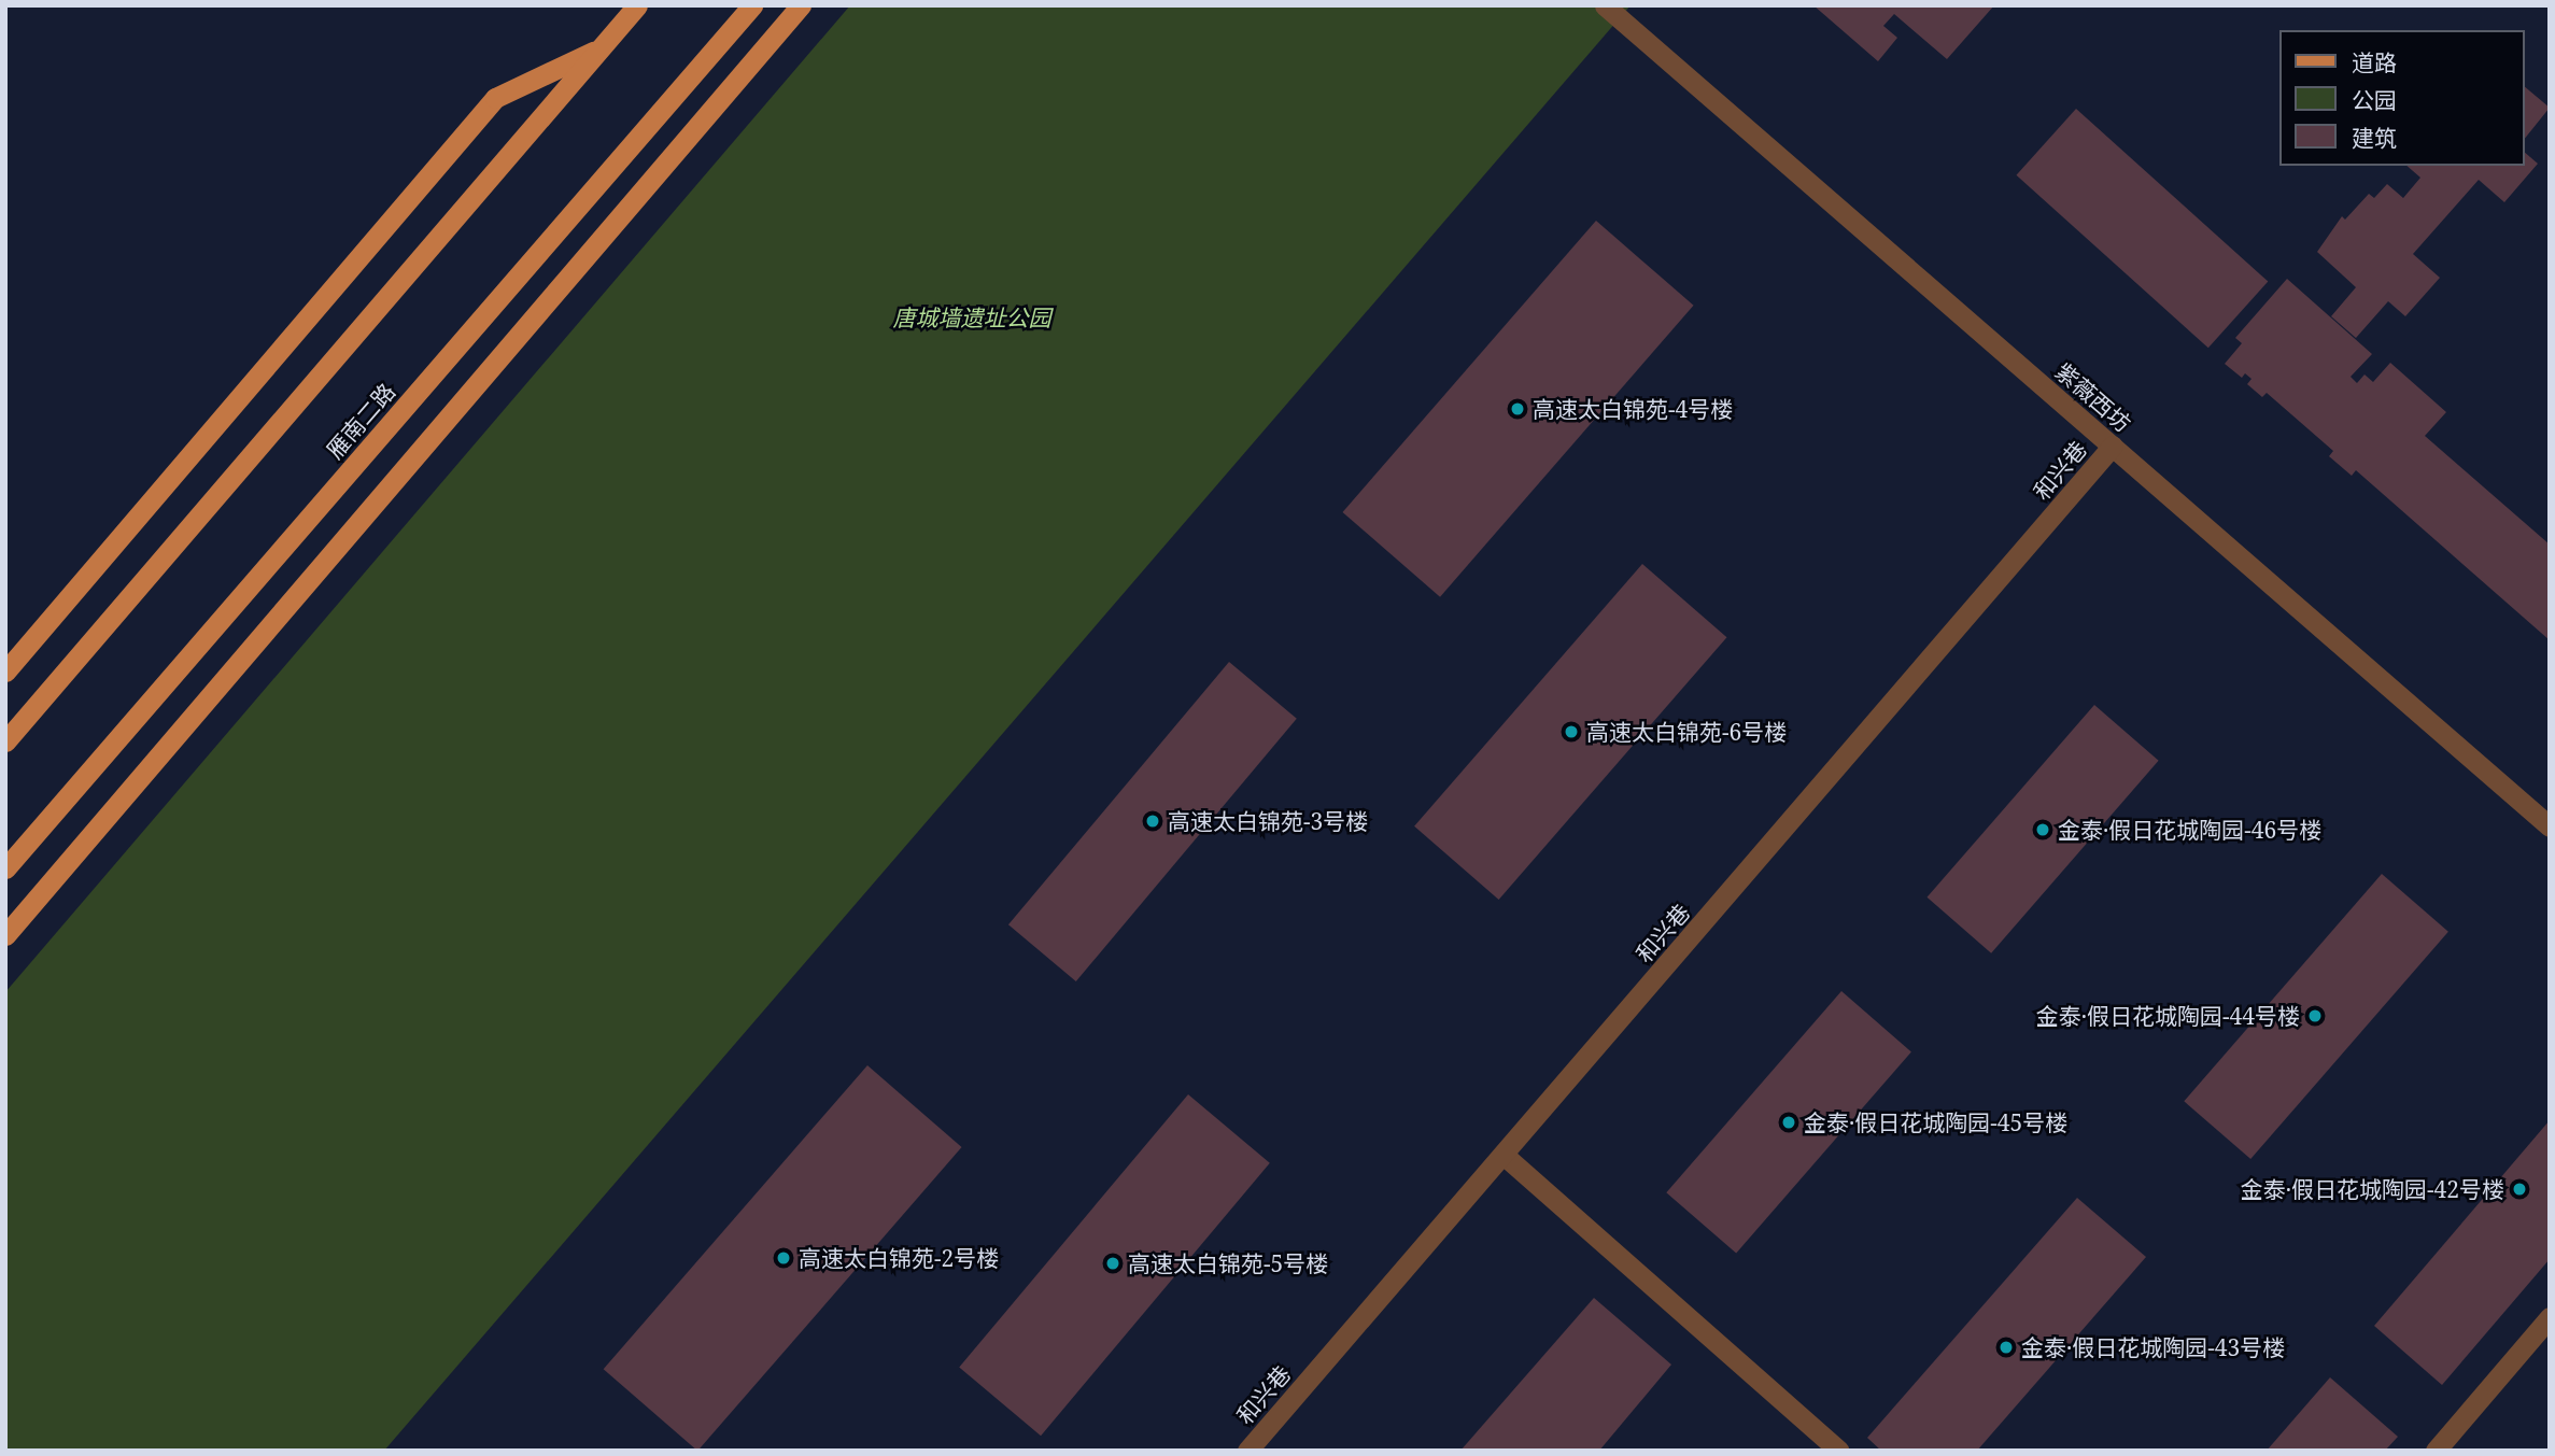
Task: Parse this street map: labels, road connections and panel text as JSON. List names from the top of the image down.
{
  "streets": {
    "main road": ["雁南二路"],
    "street": ["紫薇西坊", "和兴巷"]
  },
  "crossings": [
    ["紫薇西坊", "和兴巷"]
  ],
  "parks": ["唐城墙遗址公园"],
  "places": [
    "高速太白锦苑-4号楼",
    "高速太白锦苑-6号楼",
    "高速太白锦苑-3号楼",
    "金泰·假日花城陶园-46号楼",
    "金泰·假日花城陶园-44号楼",
    "金泰·假日花城陶园-45号楼",
    "金泰·假日花城陶园-42号楼",
    "高速太白锦苑-2号楼",
    "高速太白锦苑-5号楼",
    "金泰·假日花城陶园-43号楼"
  ],
  "legend": ["道路", "公园", "建筑"]
}
